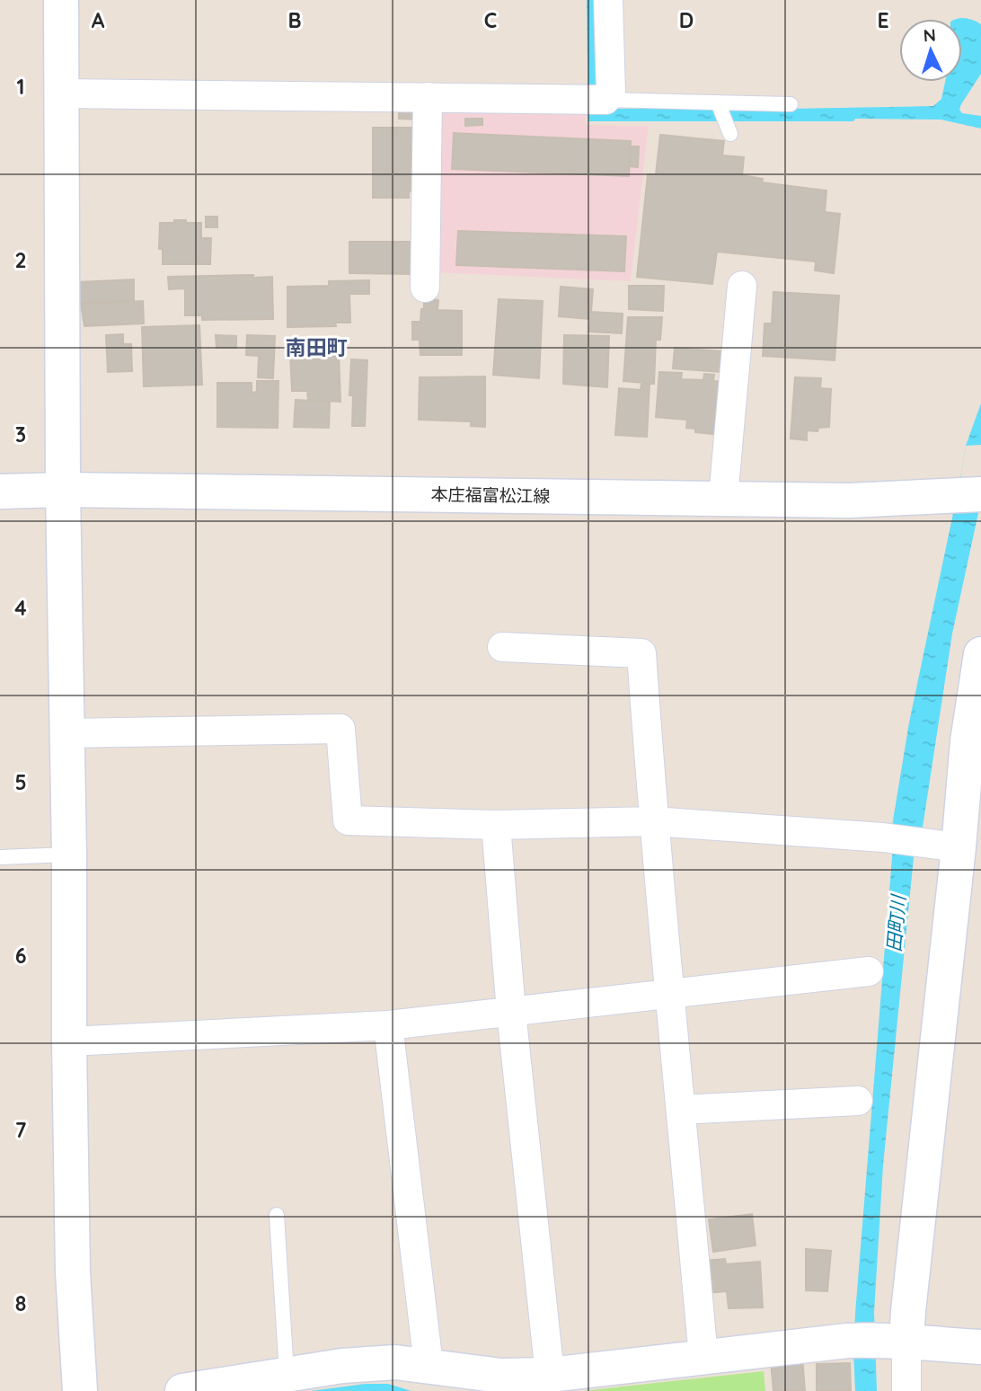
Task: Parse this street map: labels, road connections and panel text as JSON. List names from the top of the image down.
{
  "streets": {
    "street": ["本庄福富松江線"]
  },
  "districts": ["南田町"],
  "water": ["田町川"],
  "north": "top",
  "grid": {
    "columns": [
      "A",
      "B",
      "C",
      "D",
      "E"
    ],
    "rows": [
      "1",
      "2",
      "3",
      "4",
      "5",
      "6",
      "7",
      "8"
    ]
  }
}
